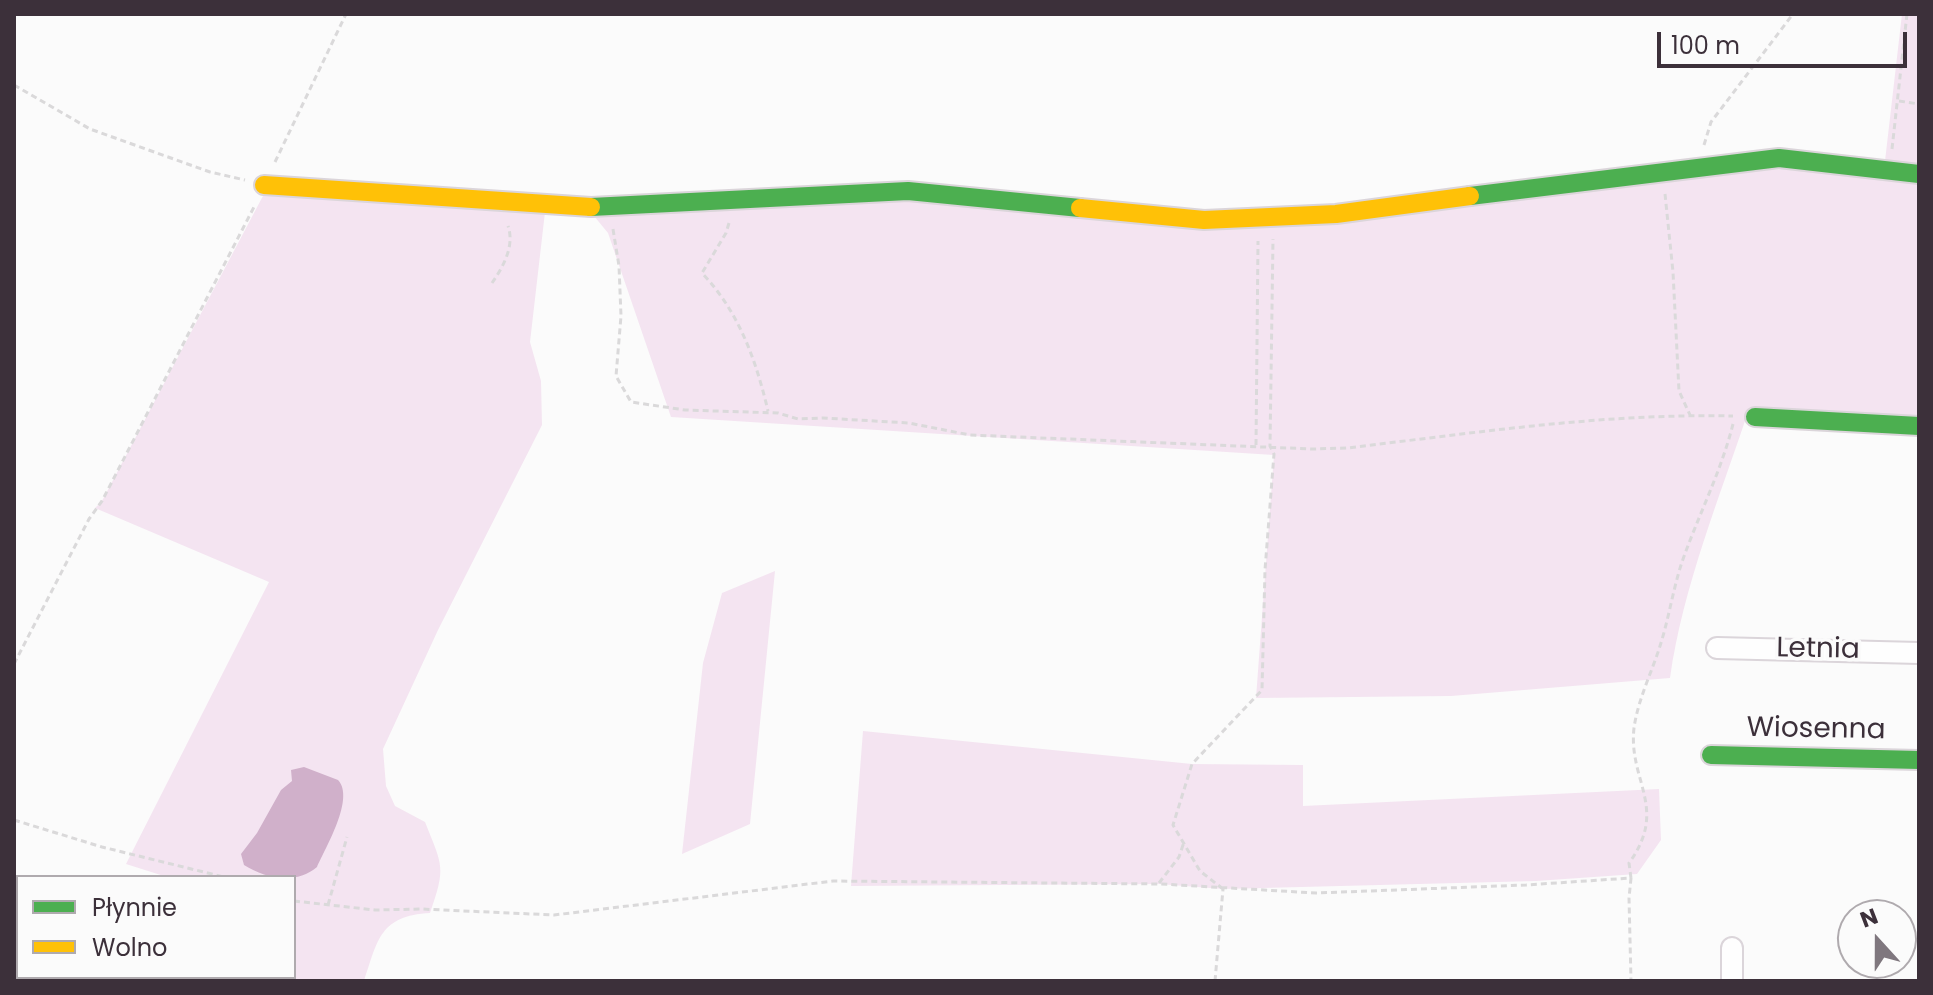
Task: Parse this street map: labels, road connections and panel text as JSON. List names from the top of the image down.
{
  "streets": {
    "street": ["Letnia", "Wiosenna"]
  },
  "legend": ["Płynnie", "Wolno"],
  "scale_bar": "100 m",
  "north": "top"
}
